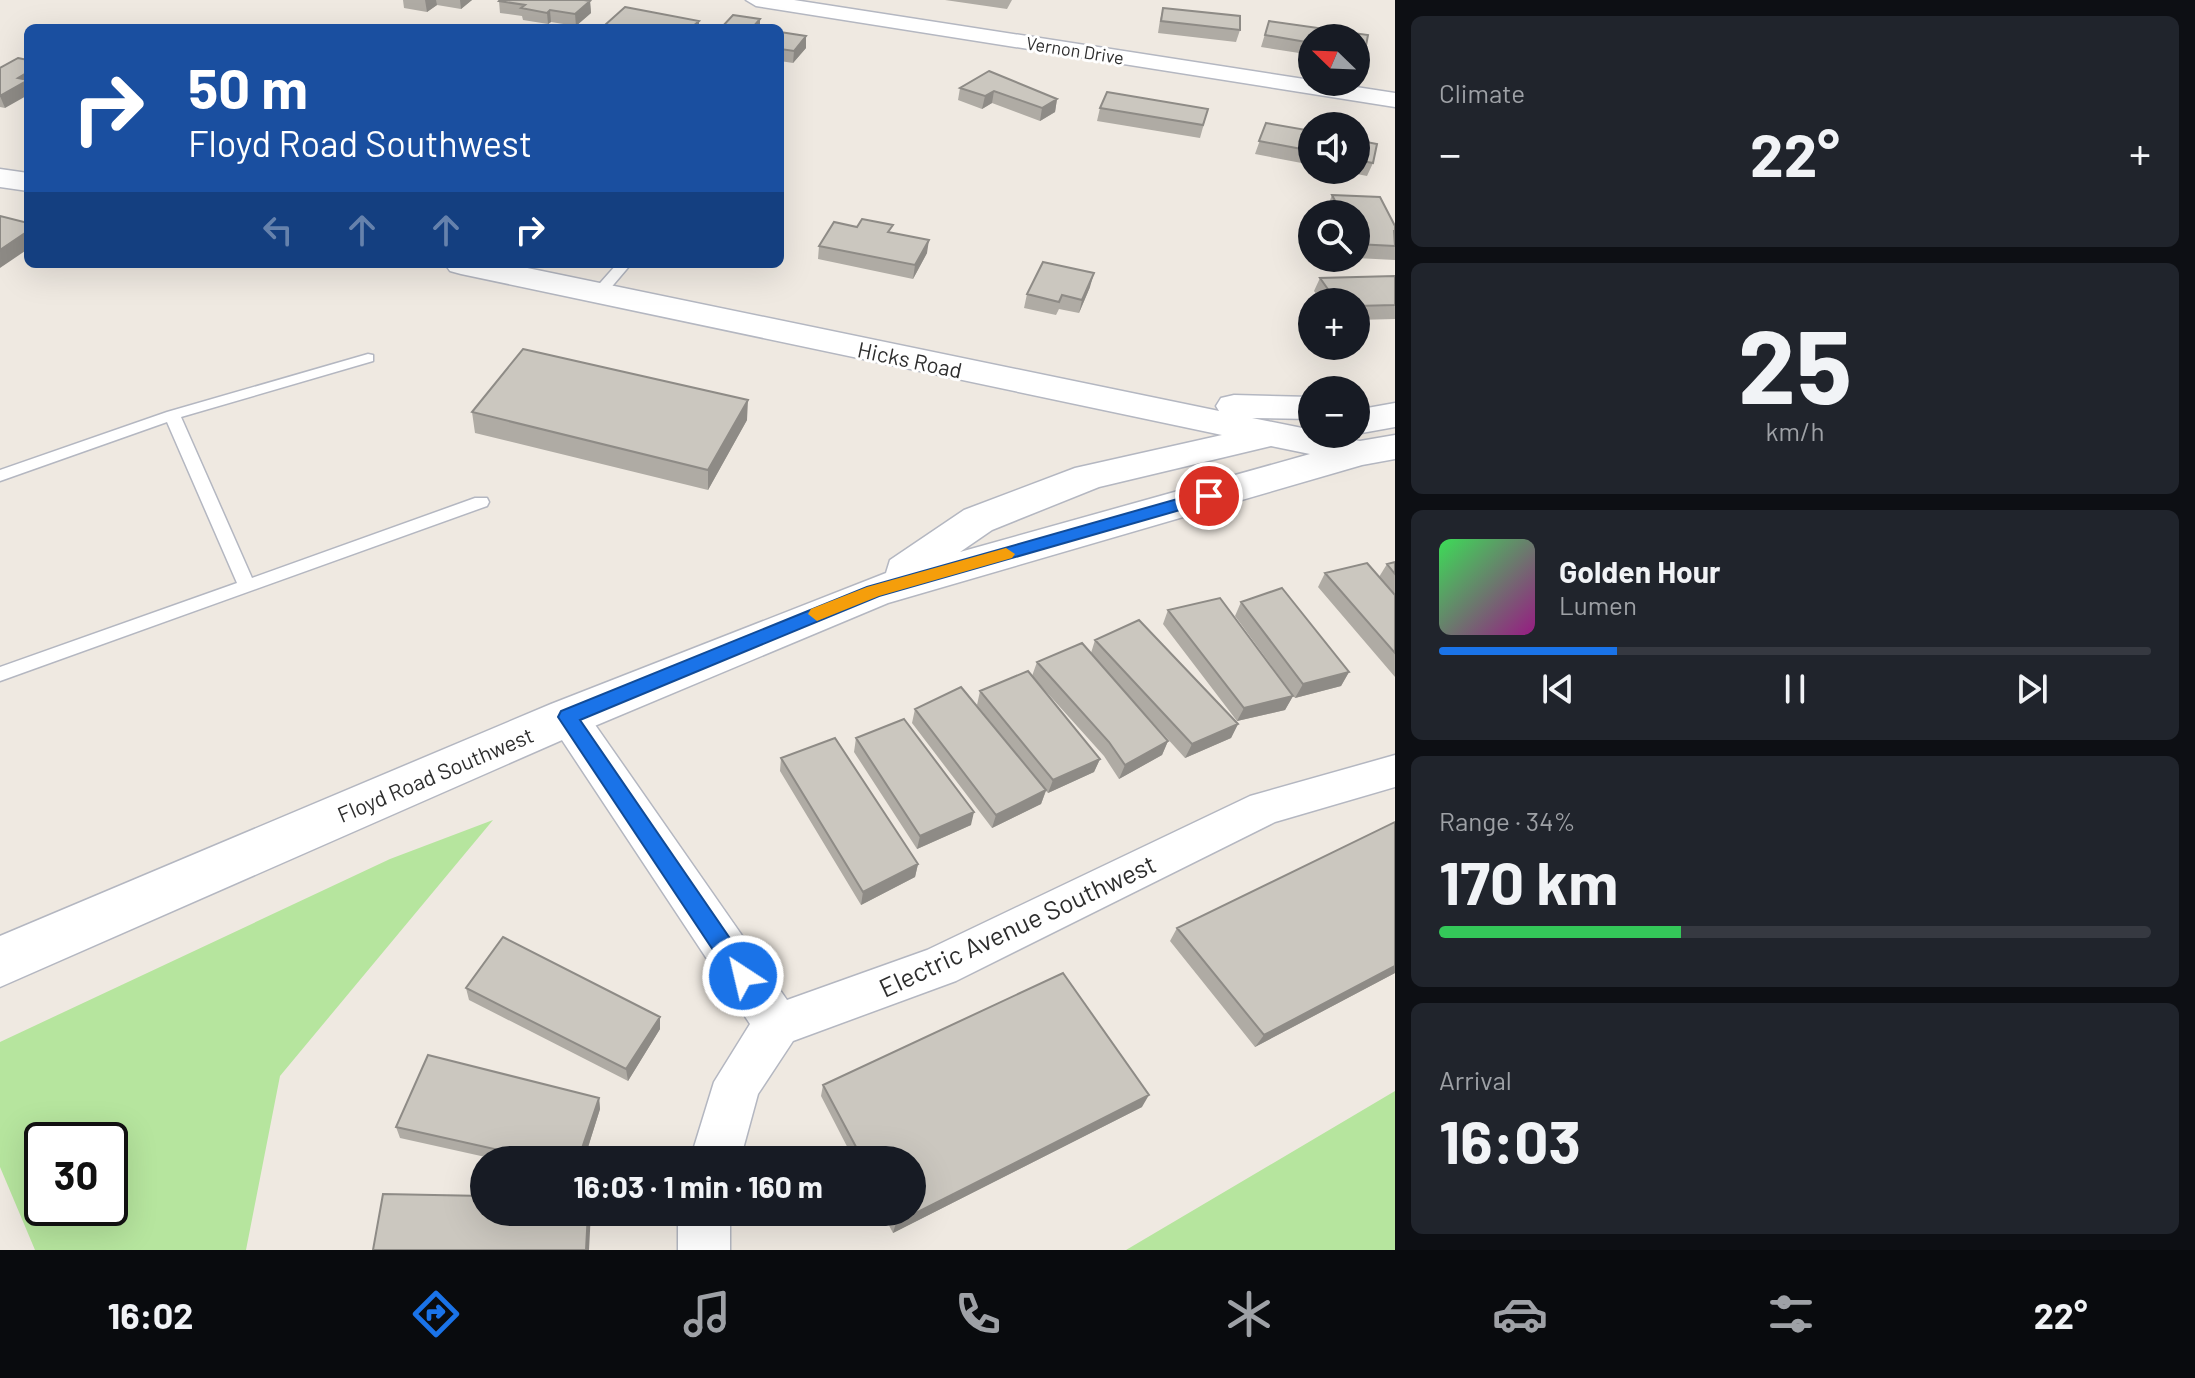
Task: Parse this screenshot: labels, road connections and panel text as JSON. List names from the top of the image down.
{
  "streets": {
    "main road": ["Hicks Road", "Floyd Road Southwest"],
    "street": ["Vernon Drive", "Electric Avenue Southwest"]
  },
  "crossings": [
    ["Hicks Road", "Floyd Road Southwest"]
  ],
  "north": "top left",
  "page": {
    "tile": [
      "Climate",
      ["25", "km/h"],
      ["Range · 34%", "170 km"],
      ["Arrival", "16:03"]
    ],
    "map_buttons": ["+", "−"],
    "turn": ["50 m", "Floyd Road Southwest"],
    "heat": ["−", "22°", "+"],
    "song": ["Golden Hour", "Lumen"],
    "limit": "30",
    "trip": "16:03 · 1 min · 160 m",
    "tabs": ["16:02", "22°"]
  }
}
